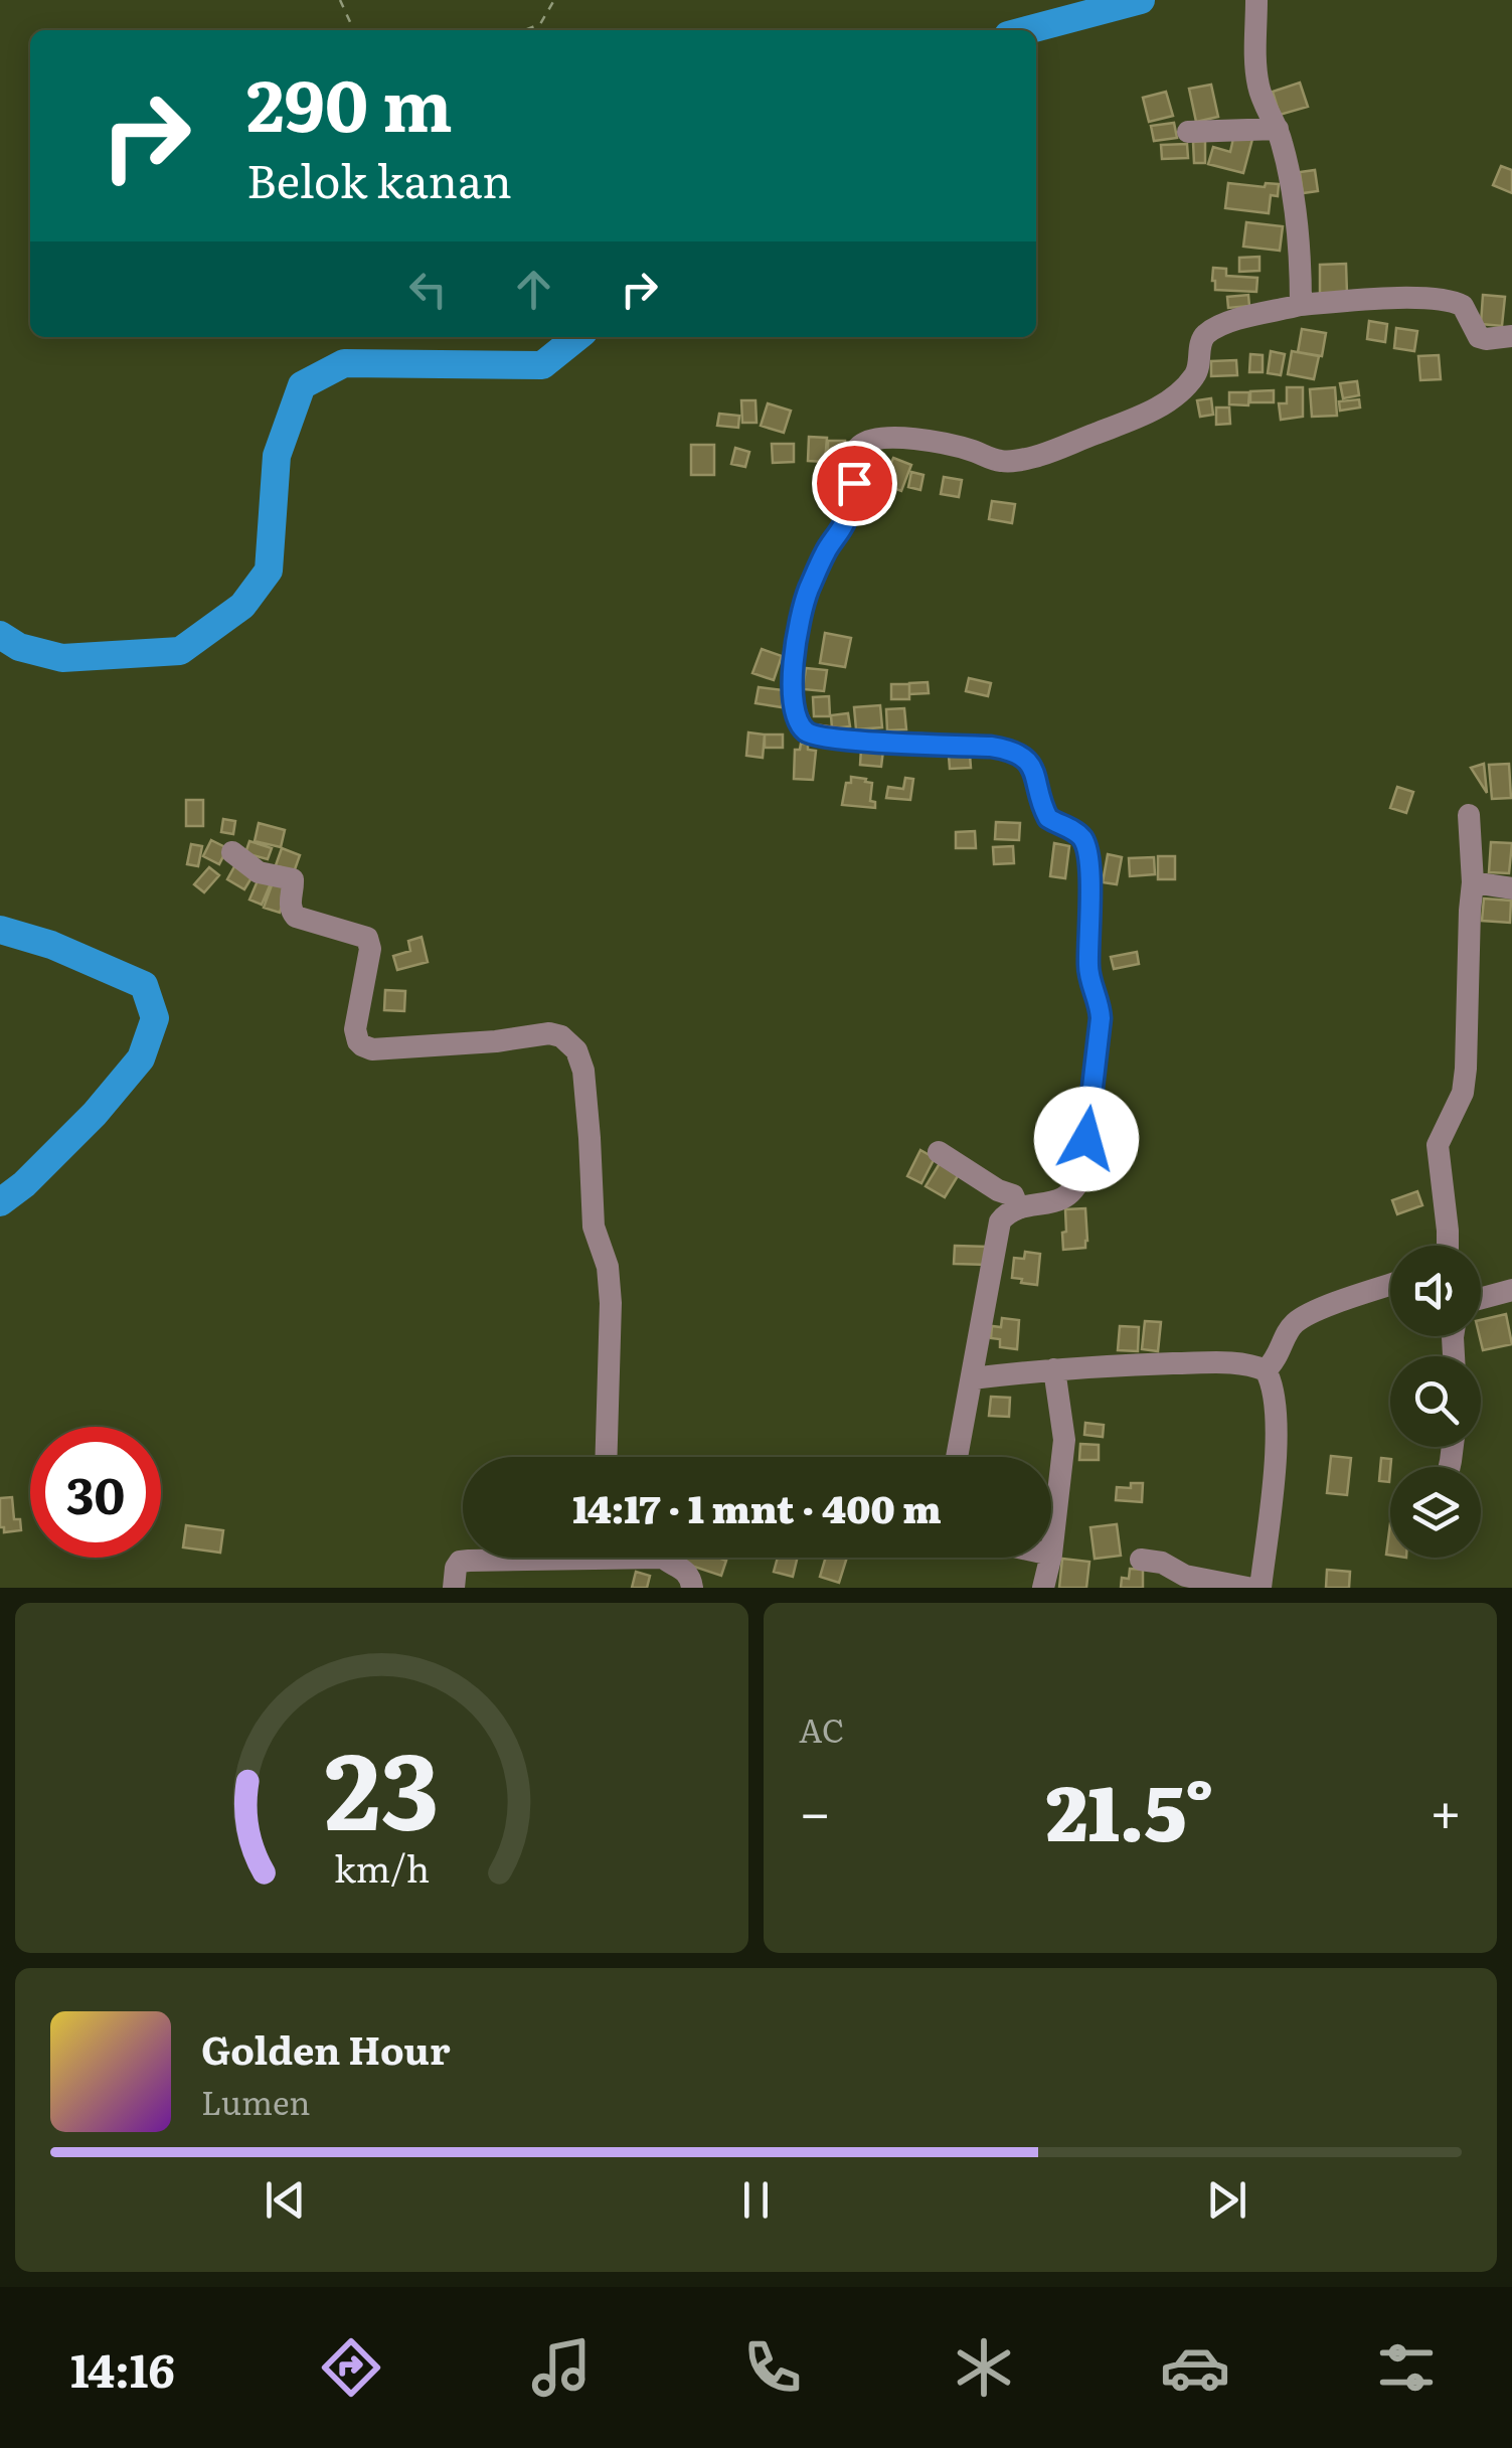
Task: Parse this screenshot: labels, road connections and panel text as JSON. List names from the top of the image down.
{
  "page": {
    "turn": ["290 m", "Belok kanan"],
    "limit": "30",
    "trip": "14:17 · 1 mnt · 400 m",
    "tile": "AC",
    "heat": ["−", "21.5°", "+"],
    "song": ["Golden Hour", "Lumen"],
    "tabs": "14:16",
    "gauge": ["23", "km/h"]
  }
}
